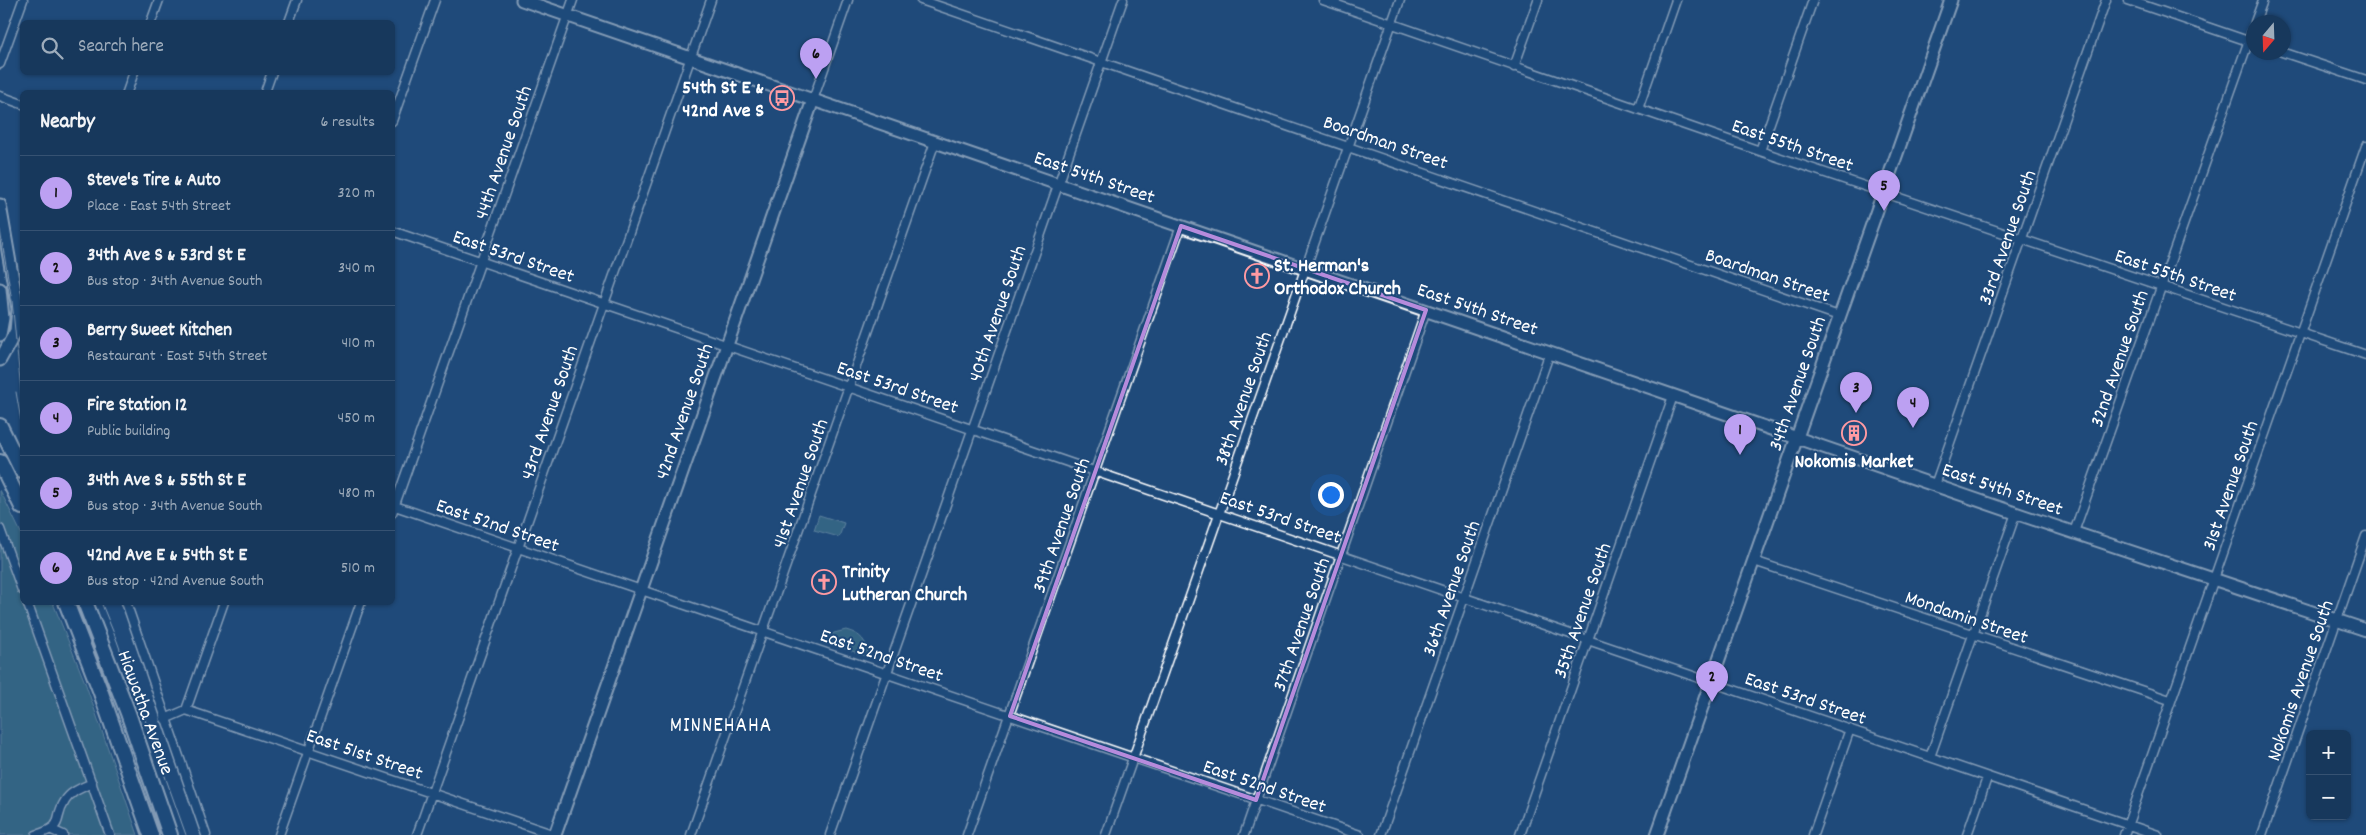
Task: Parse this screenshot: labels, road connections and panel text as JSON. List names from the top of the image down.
{
  "streets": {
    "highway": ["Hiawatha Avenue"],
    "street": [
      "Boardman Street",
      "East 55th Street",
      "44th Avenue South",
      "East 54th Street",
      "33rd Avenue South",
      "East 53rd Street",
      "40th Avenue South",
      "32nd Avenue South",
      "34th Avenue South",
      "38th Avenue South",
      "42nd Avenue South",
      "43rd Avenue South",
      "41st Avenue South",
      "31st Avenue South",
      "East 52nd Street",
      "39th Avenue South",
      "36th Avenue South",
      "35th Avenue South",
      "Mondamin Street",
      "37th Avenue South",
      "Nokomis Avenue South",
      "East 51st Street"
    ]
  },
  "crossings": [
    ["Boardman Street", "40th Avenue South"],
    ["Boardman Street", "34th Avenue South"],
    ["Boardman Street", "38th Avenue South"],
    ["East 55th Street", "33rd Avenue South"],
    ["East 55th Street", "32nd Avenue South"],
    ["East 55th Street", "34th Avenue South"],
    ["East 55th Street", "38th Avenue South"],
    ["East 55th Street", "31st Avenue South"],
    ["44th Avenue South", "East 54th Street"],
    ["44th Avenue South", "East 53rd Street"],
    ["East 54th Street", "33rd Avenue South"],
    ["East 54th Street", "40th Avenue South"],
    ["East 54th Street", "32nd Avenue South"],
    ["East 54th Street", "34th Avenue South"],
    ["East 54th Street", "38th Avenue South"],
    ["East 54th Street", "42nd Avenue South"],
    ["East 54th Street", "43rd Avenue South"],
    ["East 54th Street", "41st Avenue South"],
    ["East 54th Street", "31st Avenue South"],
    ["East 54th Street", "39th Avenue South"],
    ["East 54th Street", "36th Avenue South"],
    ["East 54th Street", "35th Avenue South"],
    ["East 54th Street", "37th Avenue South"],
    ["East 54th Street", "Nokomis Avenue South"],
    ["East 53rd Street", "40th Avenue South"],
    ["East 53rd Street", "34th Avenue South"],
    ["East 53rd Street", "38th Avenue South"],
    ["East 53rd Street", "42nd Avenue South"],
    ["East 53rd Street", "43rd Avenue South"],
    ["East 53rd Street", "41st Avenue South"],
    ["East 53rd Street", "31st Avenue South"],
    ["East 53rd Street", "39th Avenue South"],
    ["East 53rd Street", "36th Avenue South"],
    ["East 53rd Street", "35th Avenue South"],
    ["East 53rd Street", "37th Avenue South"],
    ["40th Avenue South", "East 52nd Street"],
    ["34th Avenue South", "Mondamin Street"],
    ["38th Avenue South", "East 52nd Street"],
    ["42nd Avenue South", "East 52nd Street"],
    ["42nd Avenue South", "East 51st Street"],
    ["43rd Avenue South", "East 52nd Street"],
    ["43rd Avenue South", "East 51st Street"],
    ["41st Avenue South", "East 52nd Street"],
    ["31st Avenue South", "Mondamin Street"],
    ["East 52nd Street", "39th Avenue South"],
    ["East 52nd Street", "37th Avenue South"]
  ],
  "districts": ["MINNEHAHA"],
  "places": {
    "bus stop": ["54th St E & 42nd Ave S"],
    "church": ["St. Herman's Orthodox Church", "Trinity Lutheran Church"],
    "building": ["Nokomis Market"]
  },
  "north": "bottom",
  "page": {
    "search": "Search here",
    "pins": [
      "6",
      "5",
      "3",
      "4",
      "1",
      "2"
    ],
    "heading": ["Nearby", "6 results"],
    "list": [
      {
        "mark": "1",
        "name": "Steve's Tire & Auto",
        "note": "Place · East 54th Street",
        "value": "320 m"
      },
      {
        "mark": "2",
        "name": "34th Ave S & 53rd St E",
        "note": "Bus stop · 34th Avenue South",
        "value": "340 m"
      },
      {
        "mark": "3",
        "name": "Berry Sweet Kitchen",
        "note": "Restaurant · East 54th Street",
        "value": "410 m"
      },
      {
        "mark": "4",
        "name": "Fire Station 12",
        "note": "Public building",
        "value": "450 m"
      },
      {
        "mark": "5",
        "name": "34th Ave S & 55th St E",
        "note": "Bus stop · 34th Avenue South",
        "value": "480 m"
      },
      {
        "mark": "6",
        "name": "42nd Ave E & 54th St E",
        "note": "Bus stop · 42nd Avenue South",
        "value": "510 m"
      }
    ],
    "map_buttons": ["+", "−"]
  }
}
